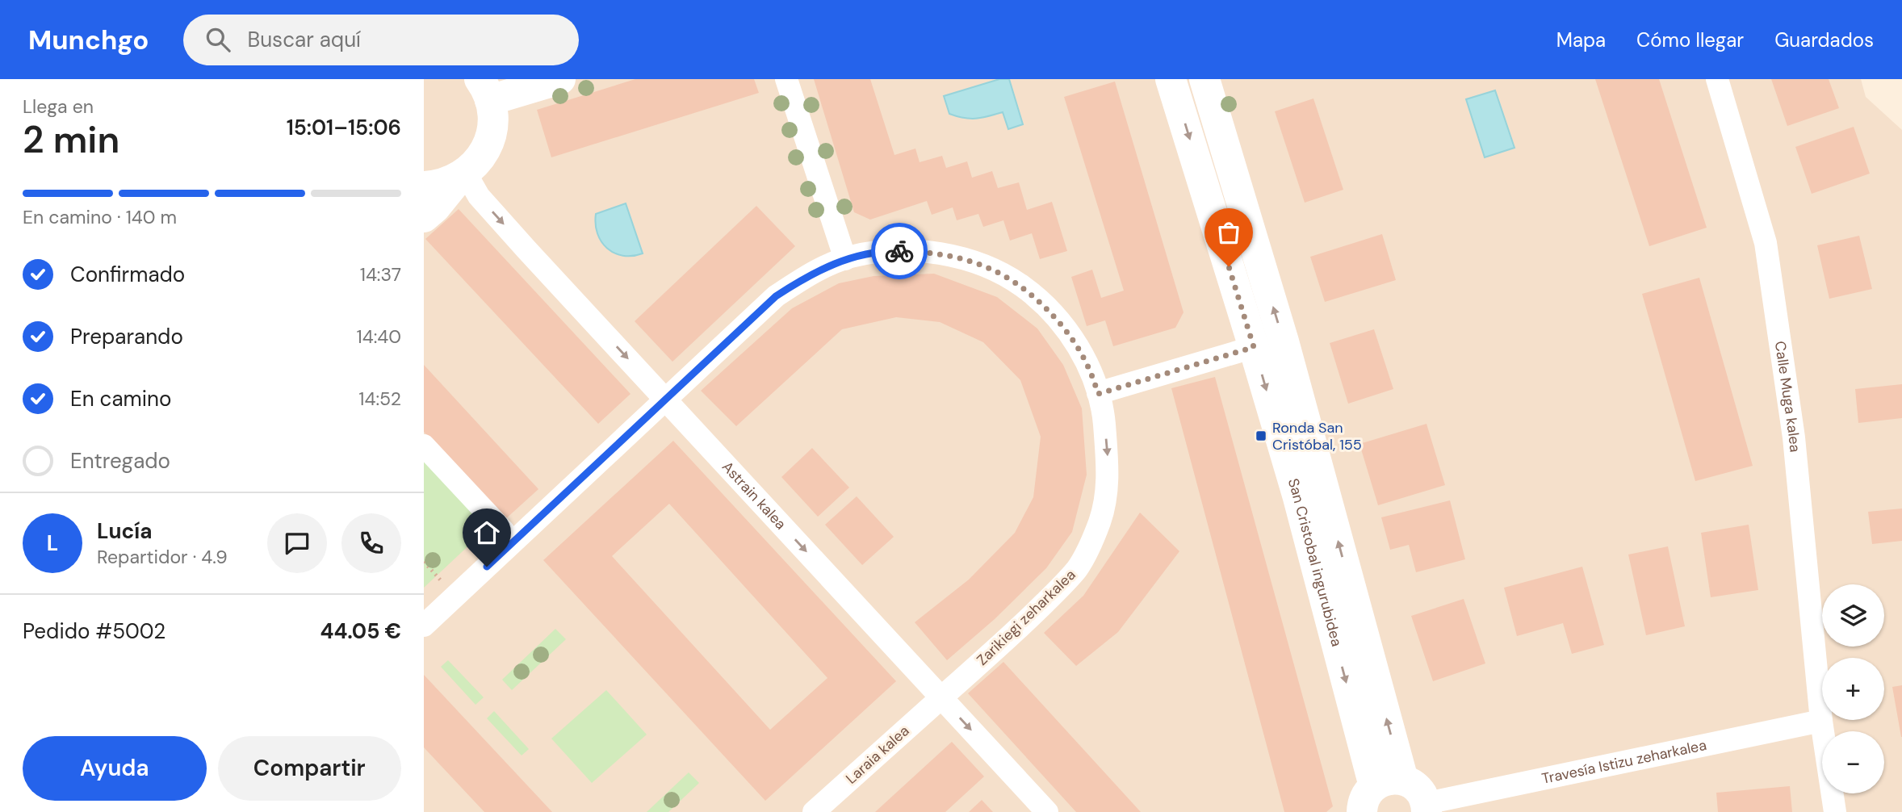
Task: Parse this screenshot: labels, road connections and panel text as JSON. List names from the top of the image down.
{
  "streets": {
    "street": [
      "Calle Muga kalea",
      "Astrain kalea",
      "San Cristobal ingurubidea",
      "Zarikiegi zeharkalea",
      "Laraia kalea",
      "Travesía Istizu zeharkalea"
    ]
  },
  "crossings": [
    ["Calle Muga kalea", "Travesía Istizu zeharkalea"],
    ["Astrain kalea", "Zarikiegi zeharkalea"],
    ["Astrain kalea", "Laraia kalea"],
    ["Zarikiegi zeharkalea", "Laraia kalea"]
  ],
  "one_way": ["Astrain kalea"],
  "places": {
    "transit": ["Ronda San Cristóbal, 155"]
  },
  "page": {
    "header": "Munchgo",
    "search": "Buscar aquí",
    "nav": ["Mapa", "Cómo llegar", "Guardados"],
    "heading": ["2 min", "Llega en", "15:01–15:06"],
    "panel": [
      "Lucía",
      "Repartidor · 4.9",
      "Pedido #5002",
      "44.05 €"
    ],
    "bar": "En camino · 140 m",
    "list": [
      ["Confirmado", "14:37"],
      ["Preparando", "14:40"],
      ["En camino", "14:52"],
      "Entregado"
    ],
    "round": "L",
    "map_buttons": ["+", "−"],
    "buttons": ["Ayuda", "Compartir"]
  }
}
